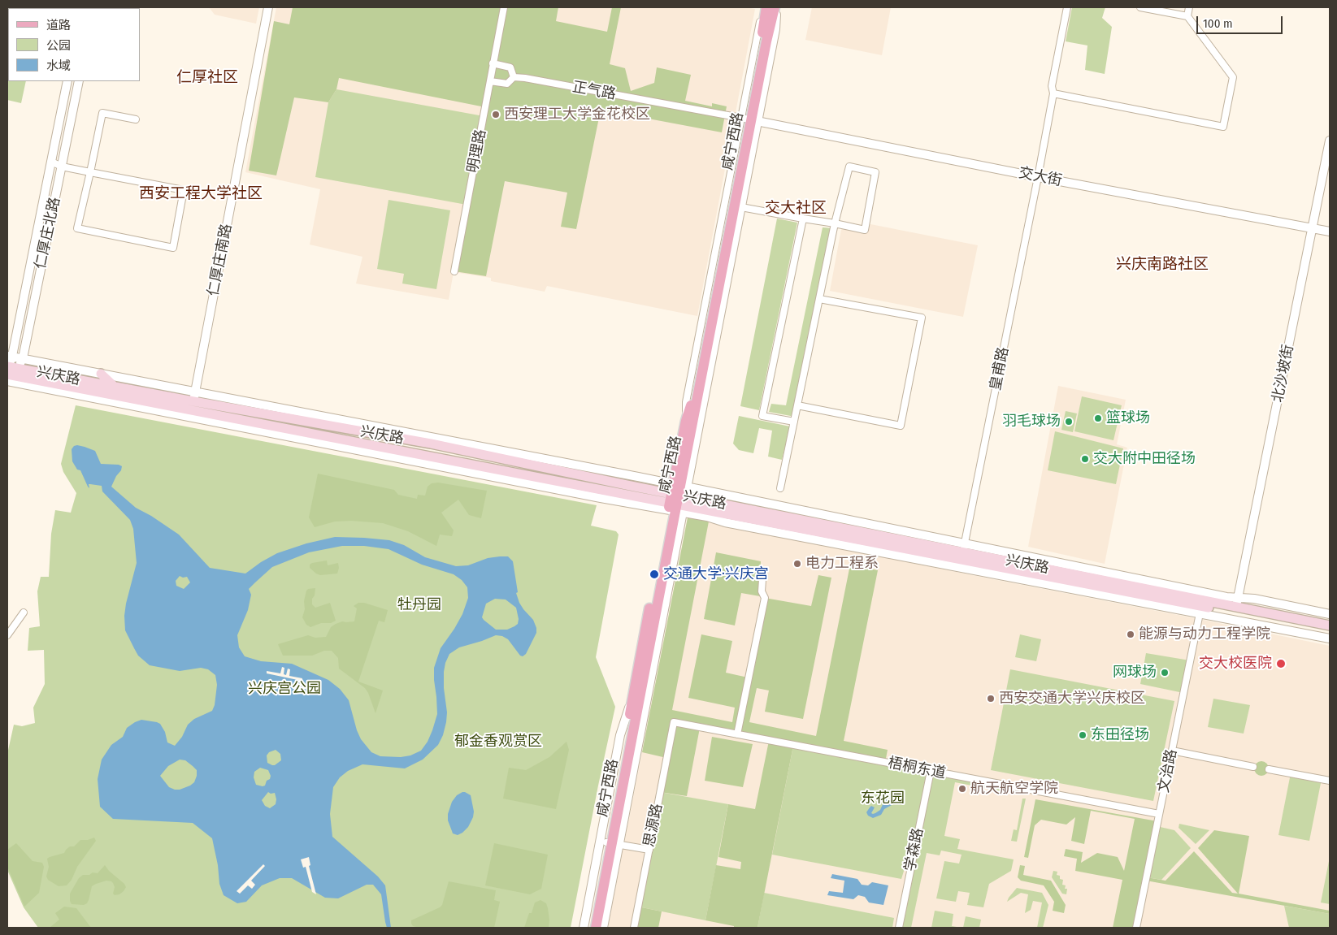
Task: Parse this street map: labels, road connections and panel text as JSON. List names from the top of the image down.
{
  "streets": {
    "main road": ["咸宁西路", "兴庆路"],
    "street": [
      "正气路",
      "明理路",
      "交大街",
      "仁厚庄北路",
      "仁厚庄南路",
      "皇甫路",
      "北沙坡街",
      "梧桐东道",
      "文治路",
      "思源路",
      "学森路"
    ]
  },
  "crossings": [
    ["正气路", "咸宁西路"],
    ["正气路", "交大街"],
    ["咸宁西路", "交大街"],
    ["咸宁西路", "兴庆路"],
    ["交大街", "皇甫路"],
    ["交大街", "北沙坡街"],
    ["仁厚庄北路", "兴庆路"],
    ["仁厚庄南路", "兴庆路"],
    ["皇甫路", "兴庆路"],
    ["北沙坡街", "兴庆路"],
    ["梧桐东道", "文治路"],
    ["梧桐东道", "思源路"],
    ["梧桐东道", "学森路"]
  ],
  "districts": [
    "仁厚社区",
    "西安工程大学社区",
    "交大社区",
    "兴庆南路社区"
  ],
  "parks": [
    "牡丹园",
    "兴庆宫公园",
    "郁金香观赏区",
    "东花园"
  ],
  "places": [
    "西安理工大学金花校区",
    "篮球场",
    "羽毛球场",
    "交大附中田径场",
    "电力工程系",
    "交通大学·兴庆宫",
    "能源与动力工程学院",
    "交大校医院",
    "网球场",
    "西安交通大学兴庆校区",
    "东田径场",
    "航天航空学院"
  ],
  "legend": ["道路", "公园", "水域"],
  "scale_bar": "100 m"
}
